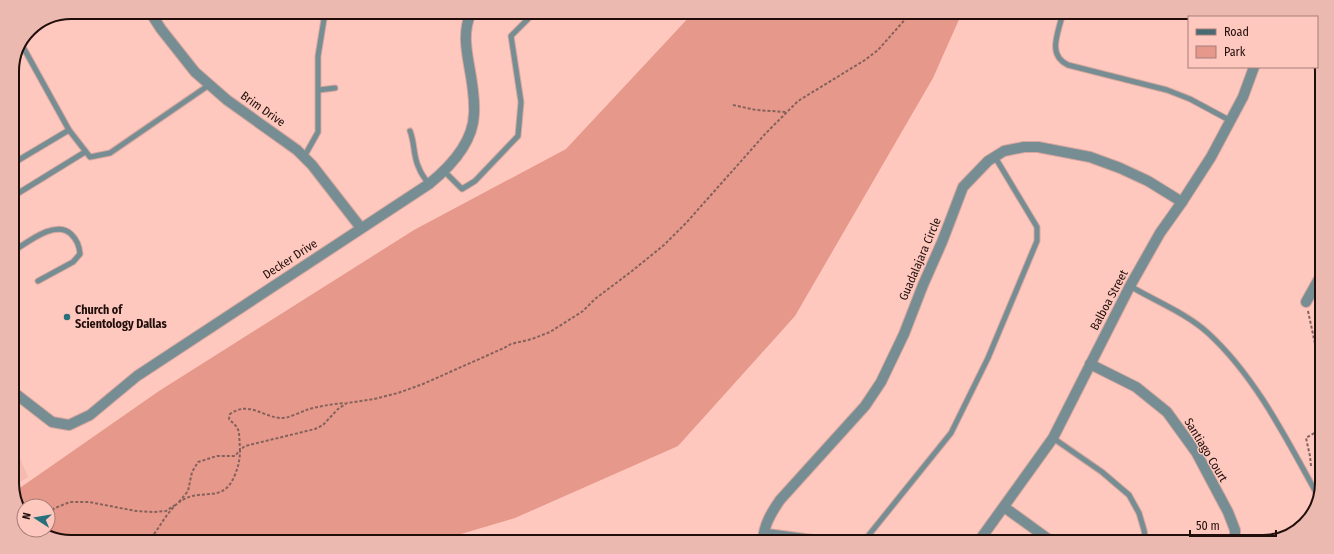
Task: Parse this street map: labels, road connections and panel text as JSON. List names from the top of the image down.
{
  "streets": {
    "street": [
      "Brim Drive",
      "Decker Drive",
      "Guadalajara Circle",
      "Balboa Street",
      "Santiago Court"
    ]
  },
  "crossings": [
    ["Brim Drive", "Decker Drive"],
    ["Guadalajara Circle", "Balboa Street"],
    ["Balboa Street", "Santiago Court"]
  ],
  "places": ["Church of Scientology Dallas"],
  "legend": ["Road", "Park"],
  "scale_bar": "50 m",
  "north": "left"
}
